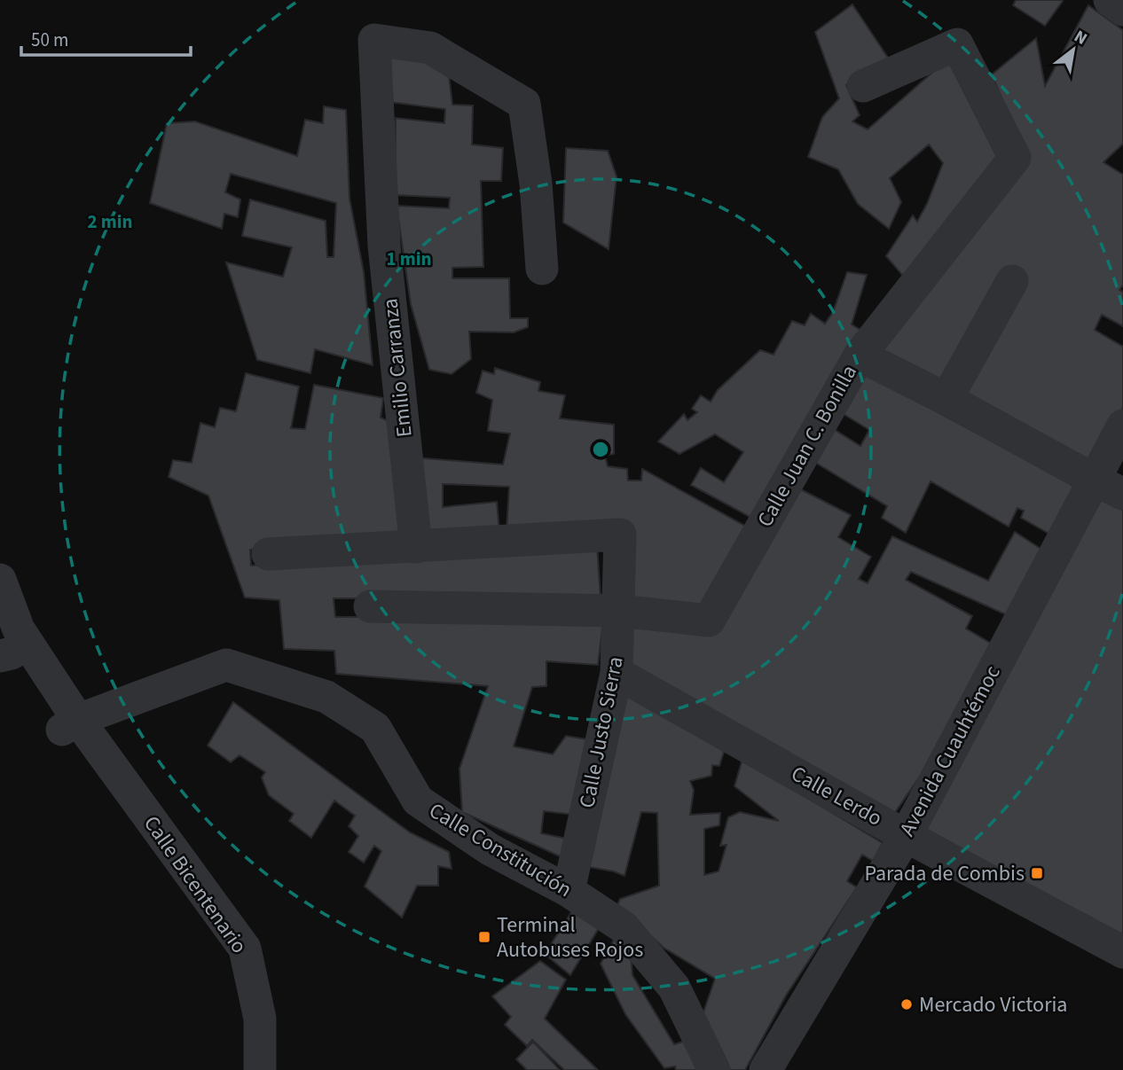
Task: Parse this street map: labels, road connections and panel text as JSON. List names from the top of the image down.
{
  "streets": {
    "street": [
      "Emilio Carranza",
      "Calle Juan C. Bonilla",
      "Calle Justo Sierra",
      "Avenida Cuauhtémoc",
      "Calle Lerdo",
      "Calle Constitución",
      "Calle Bicentenario"
    ]
  },
  "crossings": [
    ["Emilio Carranza", "Calle Justo Sierra"],
    ["Calle Juan C. Bonilla", "Calle Justo Sierra"],
    ["Calle Juan C. Bonilla", "Avenida Cuauhtémoc"],
    ["Calle Justo Sierra", "Calle Lerdo"],
    ["Calle Justo Sierra", "Calle Constitución"],
    ["Avenida Cuauhtémoc", "Calle Lerdo"],
    ["Calle Constitución", "Calle Bicentenario"]
  ],
  "places": {
    "transit": ["Parada de Combis", "Terminal Autobuses Rojos"],
    "other": ["Mercado Victoria"]
  },
  "scale_bar": "50 m",
  "north": "top right",
  "rings": ["2 min", "1 min"]
}
